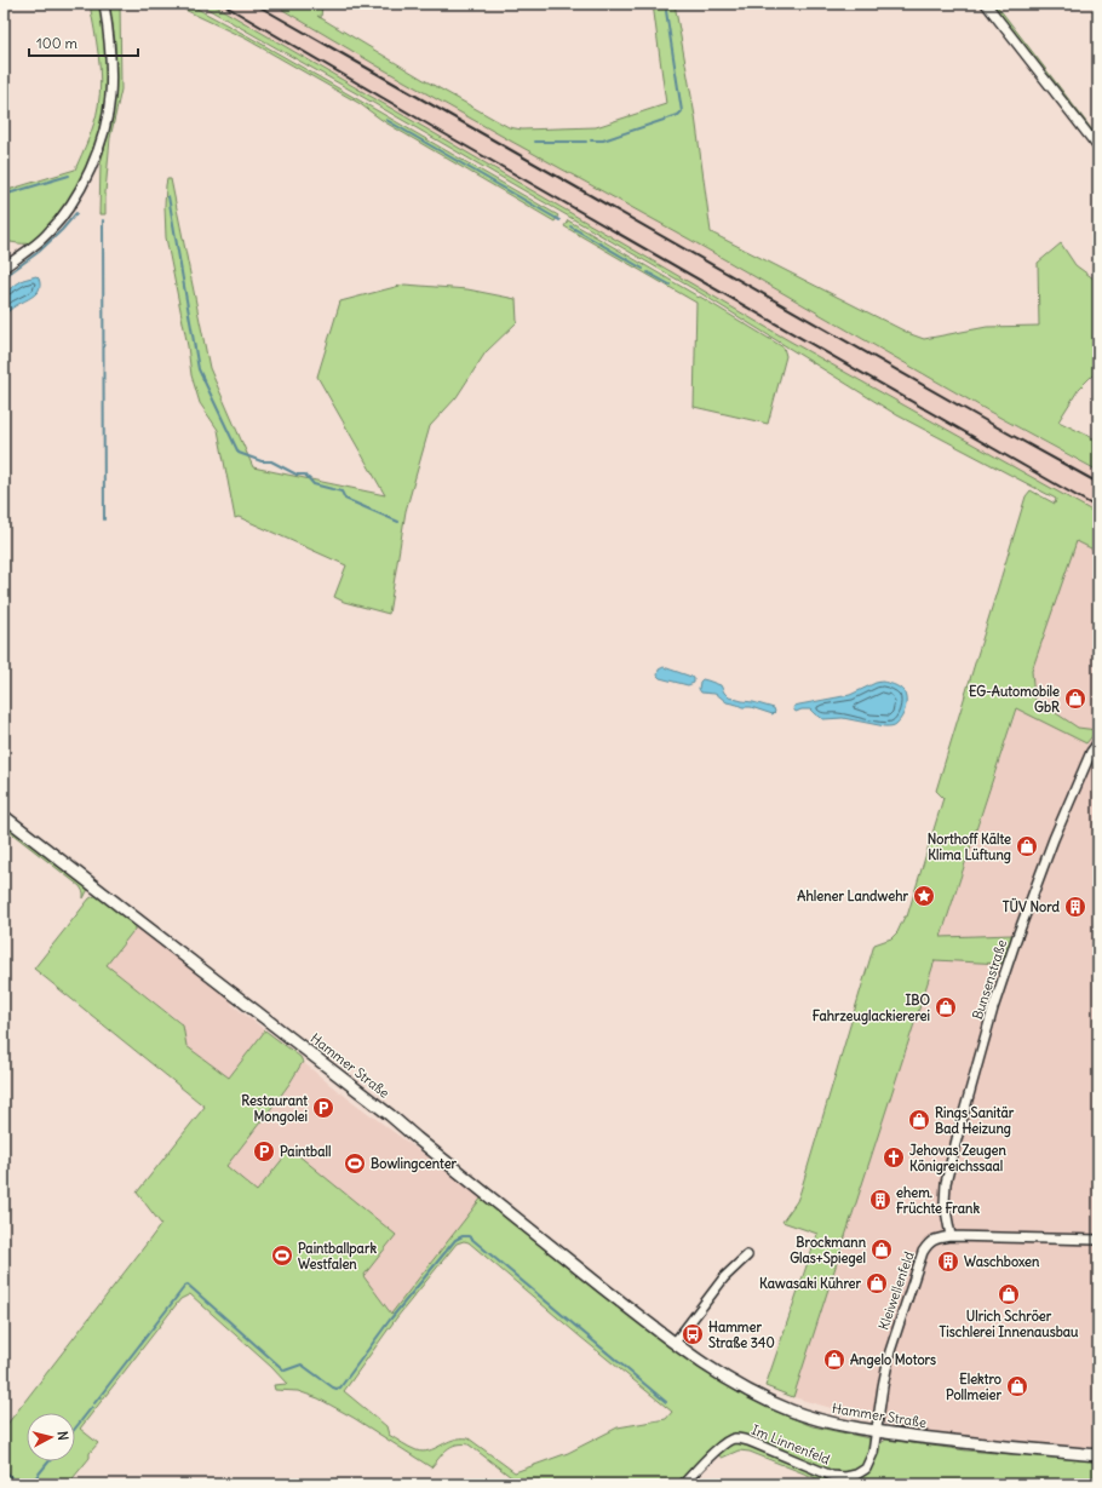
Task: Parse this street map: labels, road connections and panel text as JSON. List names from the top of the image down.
{
  "streets": {
    "main road": ["Hammer Straße"],
    "street": ["Bunsenstraße", "Kleiwellenfeld", "Im Linnenfeld"]
  },
  "crossings": [
    ["Bunsenstraße", "Kleiwellenfeld"],
    ["Hammer Straße", "Kleiwellenfeld"],
    ["Hammer Straße", "Im Linnenfeld"],
    ["Kleiwellenfeld", "Im Linnenfeld"]
  ],
  "places": {
    "shop": [
      "EG-Automobile GbR",
      "Northoff Kälte Klima Lüftung",
      "IBO Fahrzeuglackiererei",
      "Rings Sanitär Bad Heizung",
      "Brockmann Glas+Spiegel",
      "Kawasaki Kührer",
      "Ulrich Schröer Tischlerei Innenausbau",
      "Angelo Motors",
      "Elektro Pollmeier"
    ],
    "place": ["Ahlener Landwehr"],
    "building": ["TÜV Nord", "ehem. Früchte Frank", "Waschboxen"],
    "parking": ["Restaurant Mongolei", "Paintball"],
    "church": ["Jehovas Zeugen Königreichssaal"],
    "sports": ["Bowlingcenter", "Paintballpark Westfalen"],
    "bus stop": ["Hammer Straße 340"]
  },
  "scale_bar": "100 m",
  "north": "right"
}
